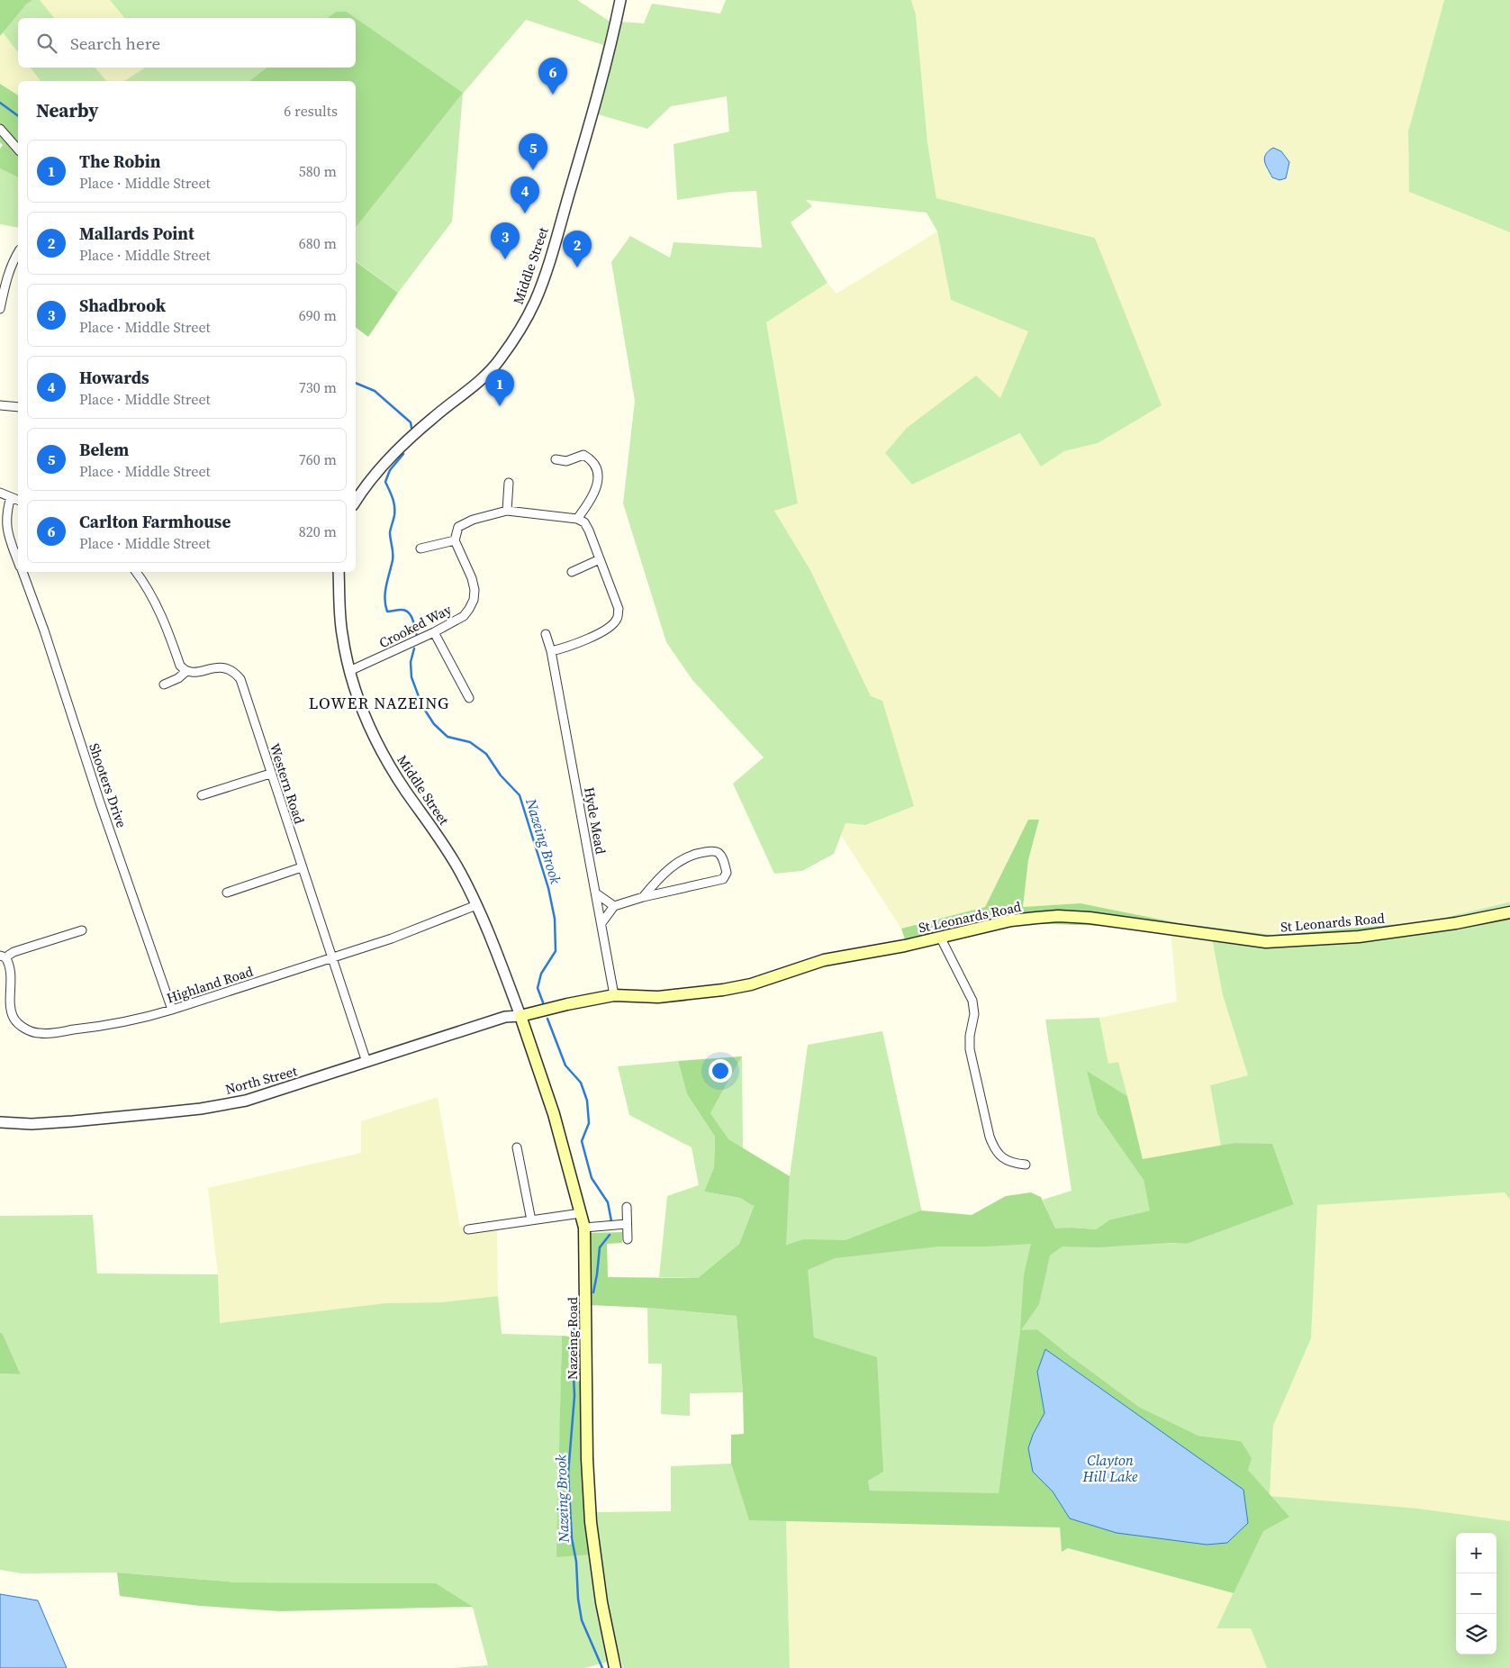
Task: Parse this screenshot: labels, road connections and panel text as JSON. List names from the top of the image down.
{
  "streets": {
    "main road": ["St Leonards Road", "Nazeing Road"],
    "street": [
      "Middle Street",
      "Crooked Way",
      "Western Road",
      "Shooters Drive",
      "Hyde Mead",
      "Highland Road",
      "North Street"
    ]
  },
  "crossings": [
    ["Middle Street", "Crooked Way"],
    ["Middle Street", "St Leonards Road"],
    ["Middle Street", "Highland Road"],
    ["Middle Street", "North Street"],
    ["Middle Street", "Nazeing Road"],
    ["Western Road", "Highland Road"],
    ["Western Road", "North Street"],
    ["Shooters Drive", "Highland Road"],
    ["Hyde Mead", "St Leonards Road"],
    ["St Leonards Road", "North Street"],
    ["St Leonards Road", "Nazeing Road"],
    ["North Street", "Nazeing Road"]
  ],
  "districts": ["LOWER NAZEING"],
  "water": ["Nazeing Brook", "Clayton Hill Lake"],
  "page": {
    "search": "Search here",
    "pins": [
      "6",
      "5",
      "4",
      "3",
      "2",
      "1"
    ],
    "heading": ["Nearby", "6 results"],
    "list": [
      {
        "mark": "1",
        "name": "The Robin",
        "note": "Place · Middle Street",
        "value": "580 m"
      },
      {
        "mark": "2",
        "name": "Mallards Point",
        "note": "Place · Middle Street",
        "value": "680 m"
      },
      {
        "mark": "3",
        "name": "Shadbrook",
        "note": "Place · Middle Street",
        "value": "690 m"
      },
      {
        "mark": "4",
        "name": "Howards",
        "note": "Place · Middle Street",
        "value": "730 m"
      },
      {
        "mark": "5",
        "name": "Belem",
        "note": "Place · Middle Street",
        "value": "760 m"
      },
      {
        "mark": "6",
        "name": "Carlton Farmhouse",
        "note": "Place · Middle Street",
        "value": "820 m"
      }
    ],
    "map_buttons": ["+", "−"]
  }
}
